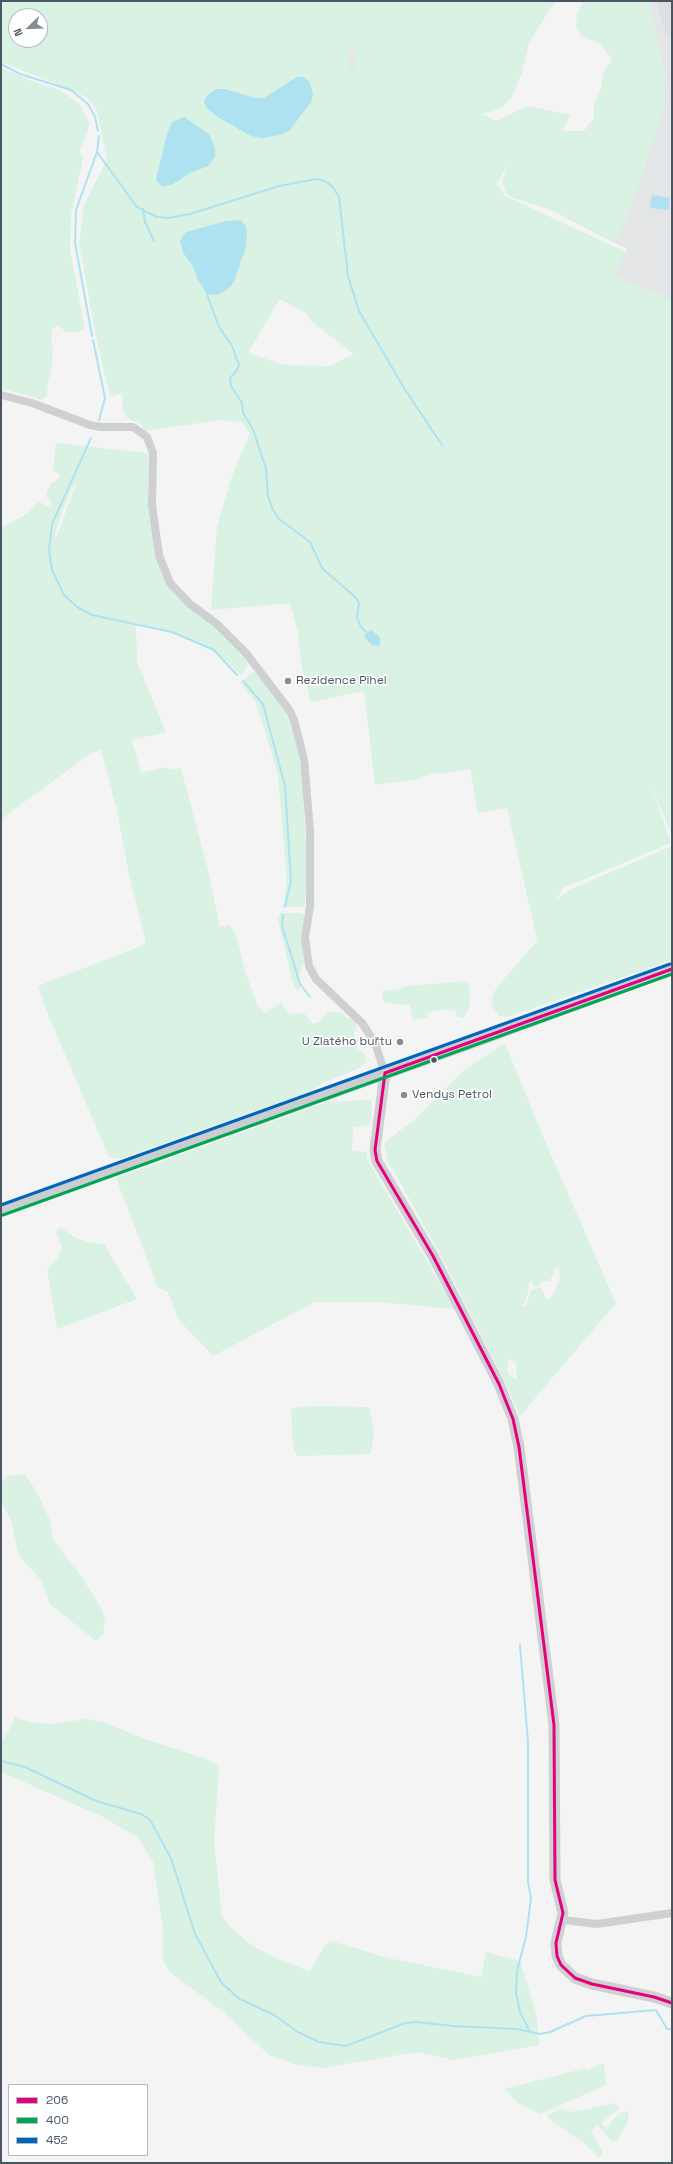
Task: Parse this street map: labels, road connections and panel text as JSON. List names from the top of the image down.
{
  "places": ["Rezidence Pihel", "U Zlatého buřtu", "Vendys Petrol"],
  "lines": ["transit line 452", "transit line 206", "transit line 400"],
  "legend": ["206", "400", "452"],
  "north": "bottom left"
}
